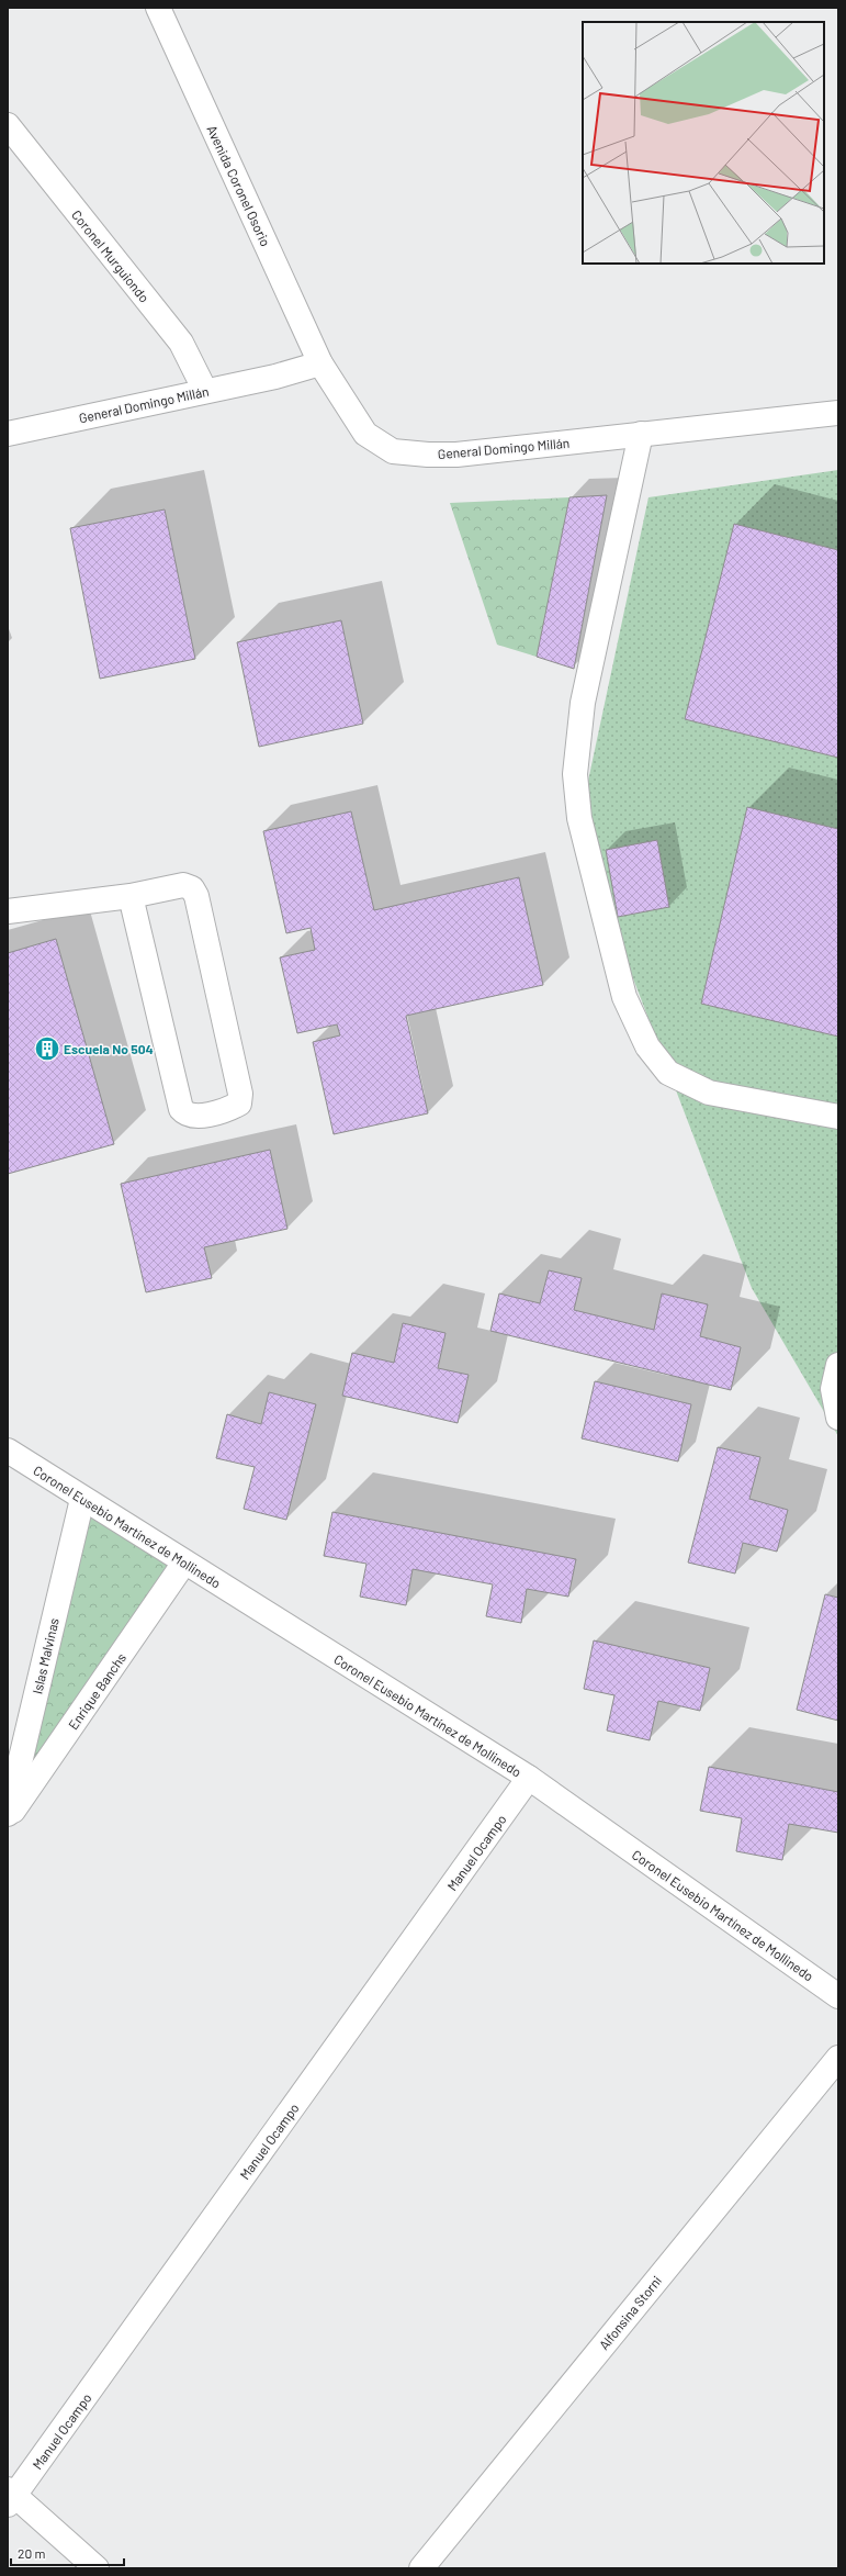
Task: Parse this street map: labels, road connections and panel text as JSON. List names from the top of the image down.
{
  "streets": {
    "street": [
      "Avenida Coronel Osorio",
      "Coronel Murguiondo",
      "General Domingo Millán",
      "Coronel Eusebio Martínez de Mollinedo",
      "Islas Malvinas",
      "Enrique Banchs",
      "Manuel Ocampo",
      "Alfonsina Storni"
    ]
  },
  "crossings": [
    ["Avenida Coronel Osorio", "General Domingo Millán"],
    ["Coronel Murguiondo", "General Domingo Millán"],
    ["Coronel Eusebio Martínez de Mollinedo", "Islas Malvinas"],
    ["Coronel Eusebio Martínez de Mollinedo", "Enrique Banchs"],
    ["Coronel Eusebio Martínez de Mollinedo", "Manuel Ocampo"]
  ],
  "places": {
    "building": ["Escuela No 504"]
  },
  "scale_bar": "20 m"
}
